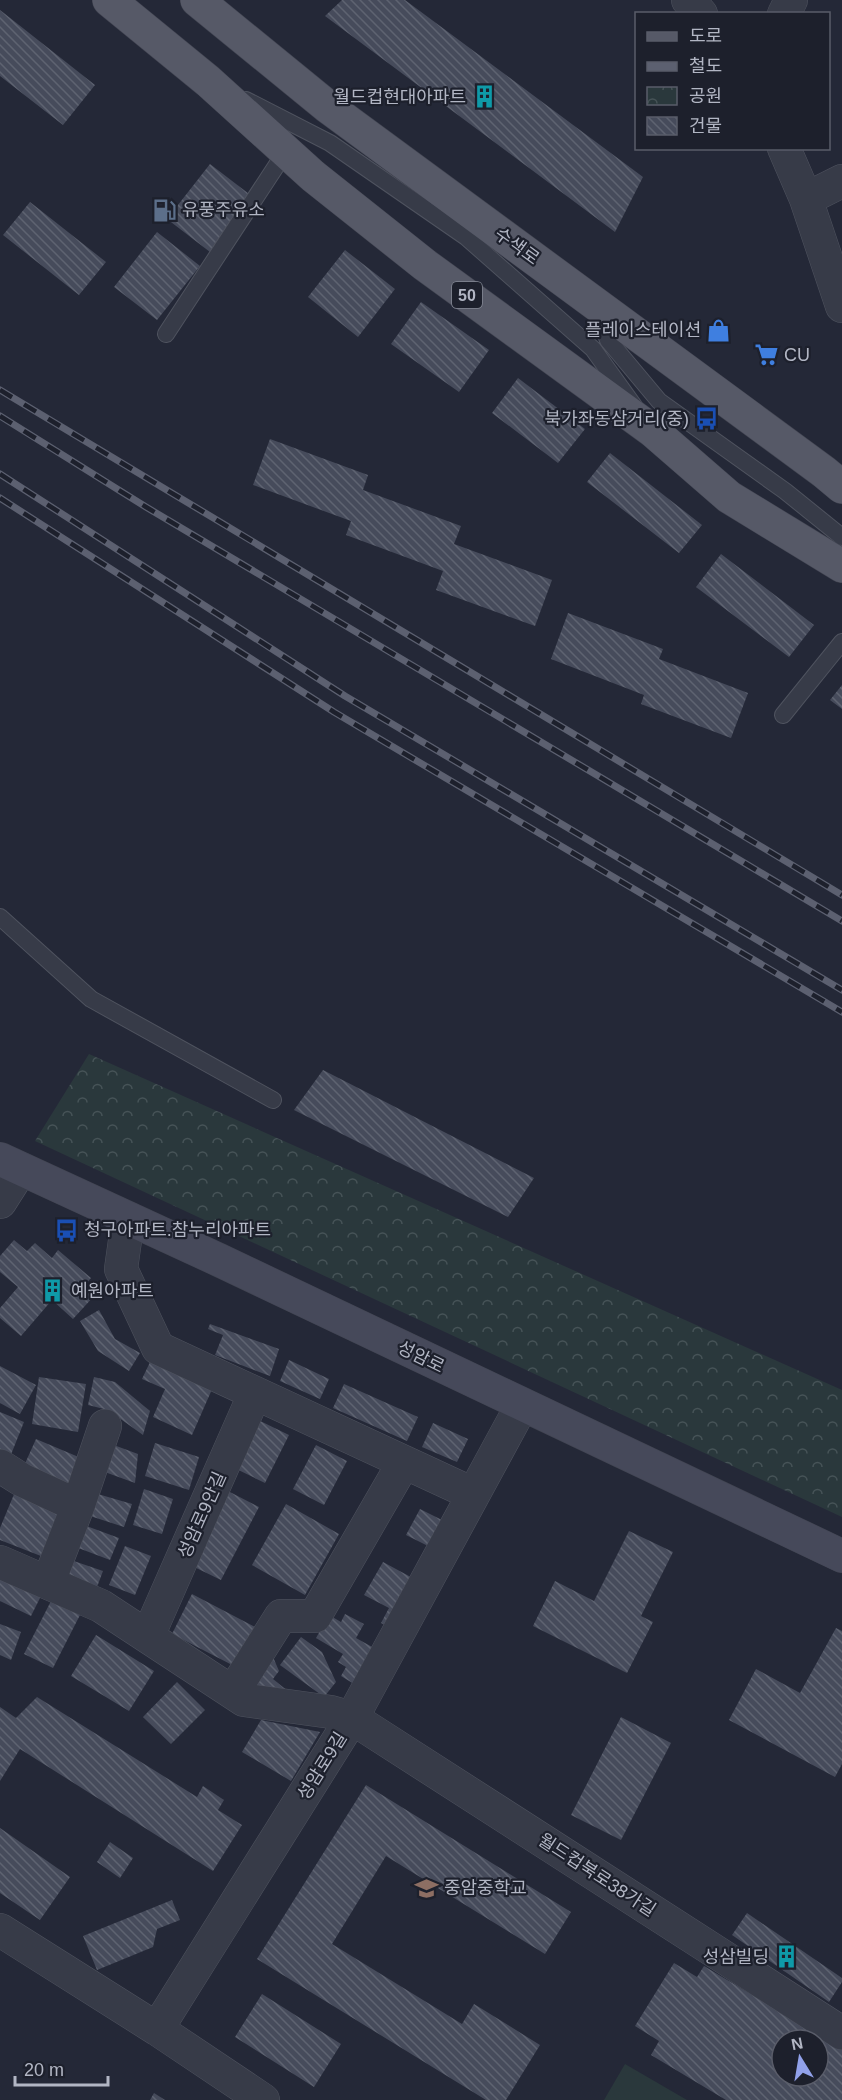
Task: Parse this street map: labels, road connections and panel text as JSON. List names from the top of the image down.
{
  "streets": {
    "main road": ["수색로", "50", "성암로"],
    "street": ["성암로9안길", "성암로9길", "월드컵북로38가길"]
  },
  "crossings": [
    ["성암로", "성암로9길"],
    ["성암로9길", "월드컵북로38가길"]
  ],
  "places": {
    "building": ["월드컵현대아파트", "예원아파트", "성삼빌딩"],
    "fuel station": ["유풍주유소"],
    "shop": ["플레이스테이션"],
    "supermarket": ["CU"],
    "bus stop": ["북가좌동삼거리(중)", "청구아파트.참누리아파트"],
    "school or university": ["중암중학교"]
  },
  "legend": [
    "도로",
    "철도",
    "공원",
    "건물"
  ],
  "scale_bar": "20 m",
  "north": "top"
}
